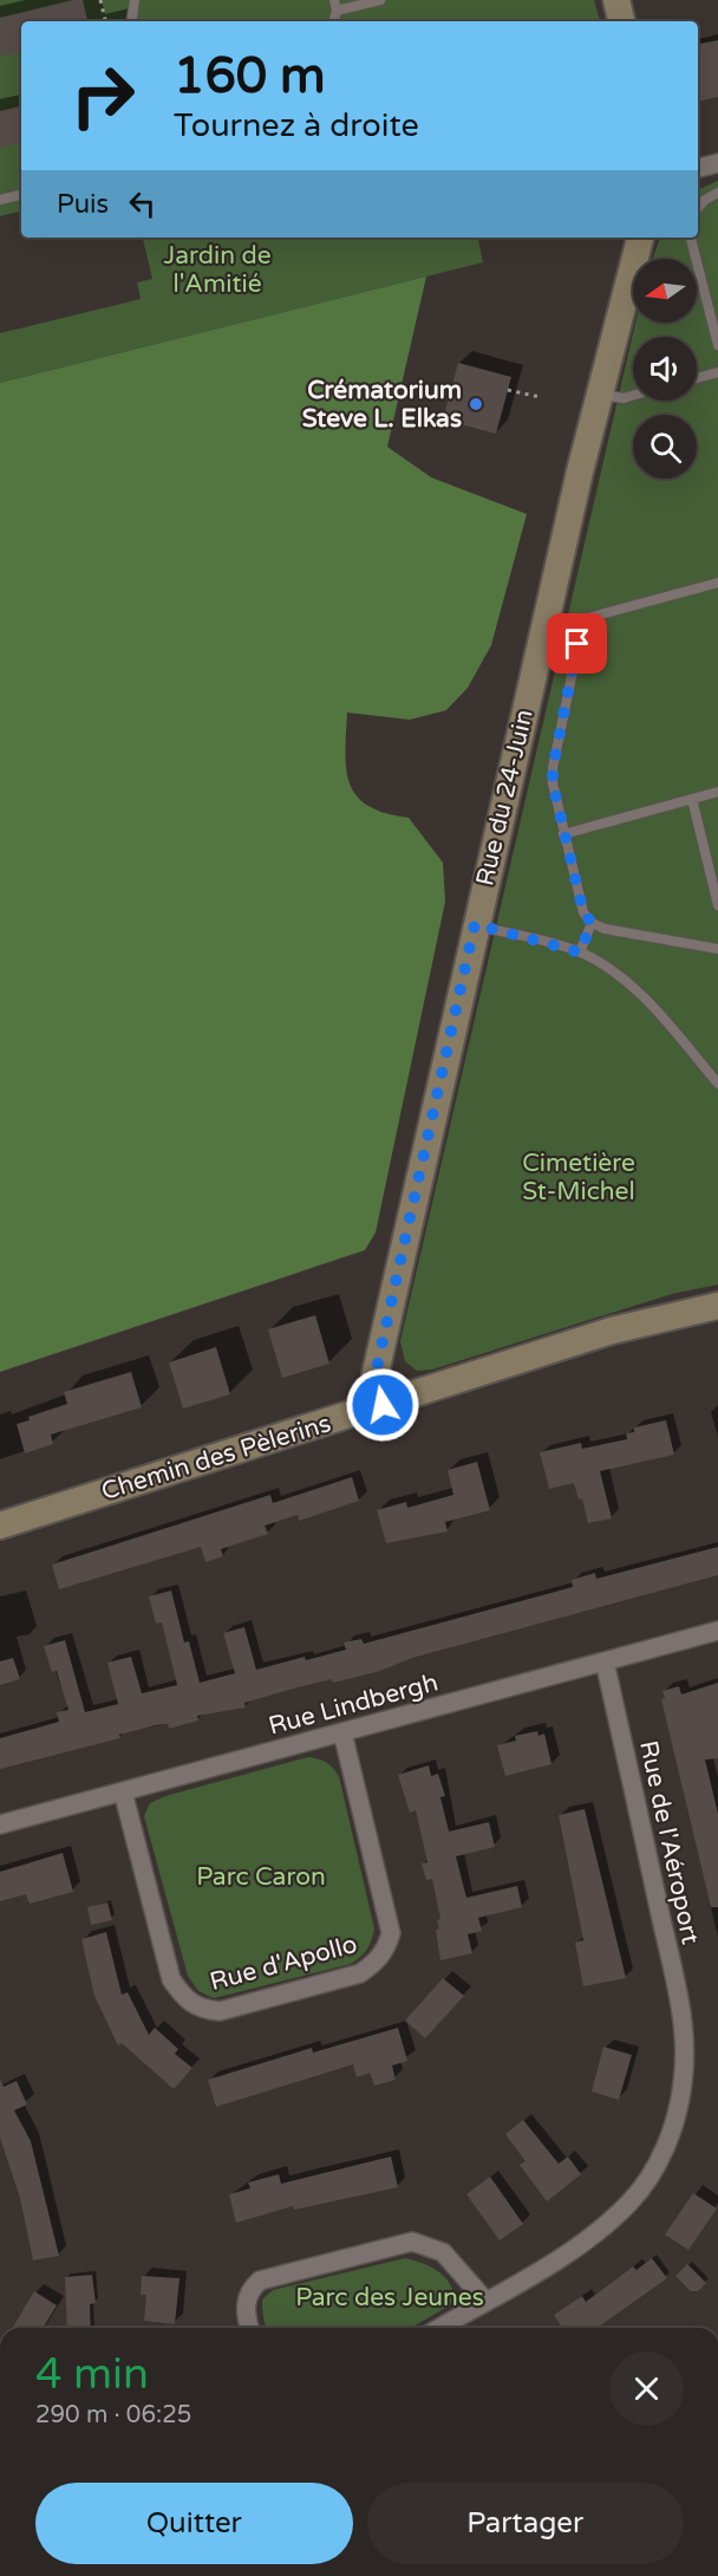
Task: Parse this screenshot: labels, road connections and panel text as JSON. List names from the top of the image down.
{
  "streets": {
    "street": [
      "Rue du 24-Juin",
      "Chemin des Pèlerins",
      "Rue Lindbergh",
      "Rue de l'Aéroport",
      "Rue d'Apollo"
    ]
  },
  "crossings": [
    ["Rue du 24-Juin", "Chemin des Pèlerins"],
    ["Rue Lindbergh", "Rue de l'Aéroport"],
    ["Rue Lindbergh", "Rue d'Apollo"]
  ],
  "parks": [
    "Jardin de l'Amitié",
    "Cimetière St-Michel",
    "Parc Caron",
    "Parc des Jeunes"
  ],
  "places": ["Crématorium Steve L. Elkas"],
  "north": "left",
  "page": {
    "turn": ["160 m", "Tournez à droite"],
    "then": "Puis",
    "heading": ["4 min", "290 m · 06:25"],
    "buttons": ["Quitter", "Partager"]
  }
}
